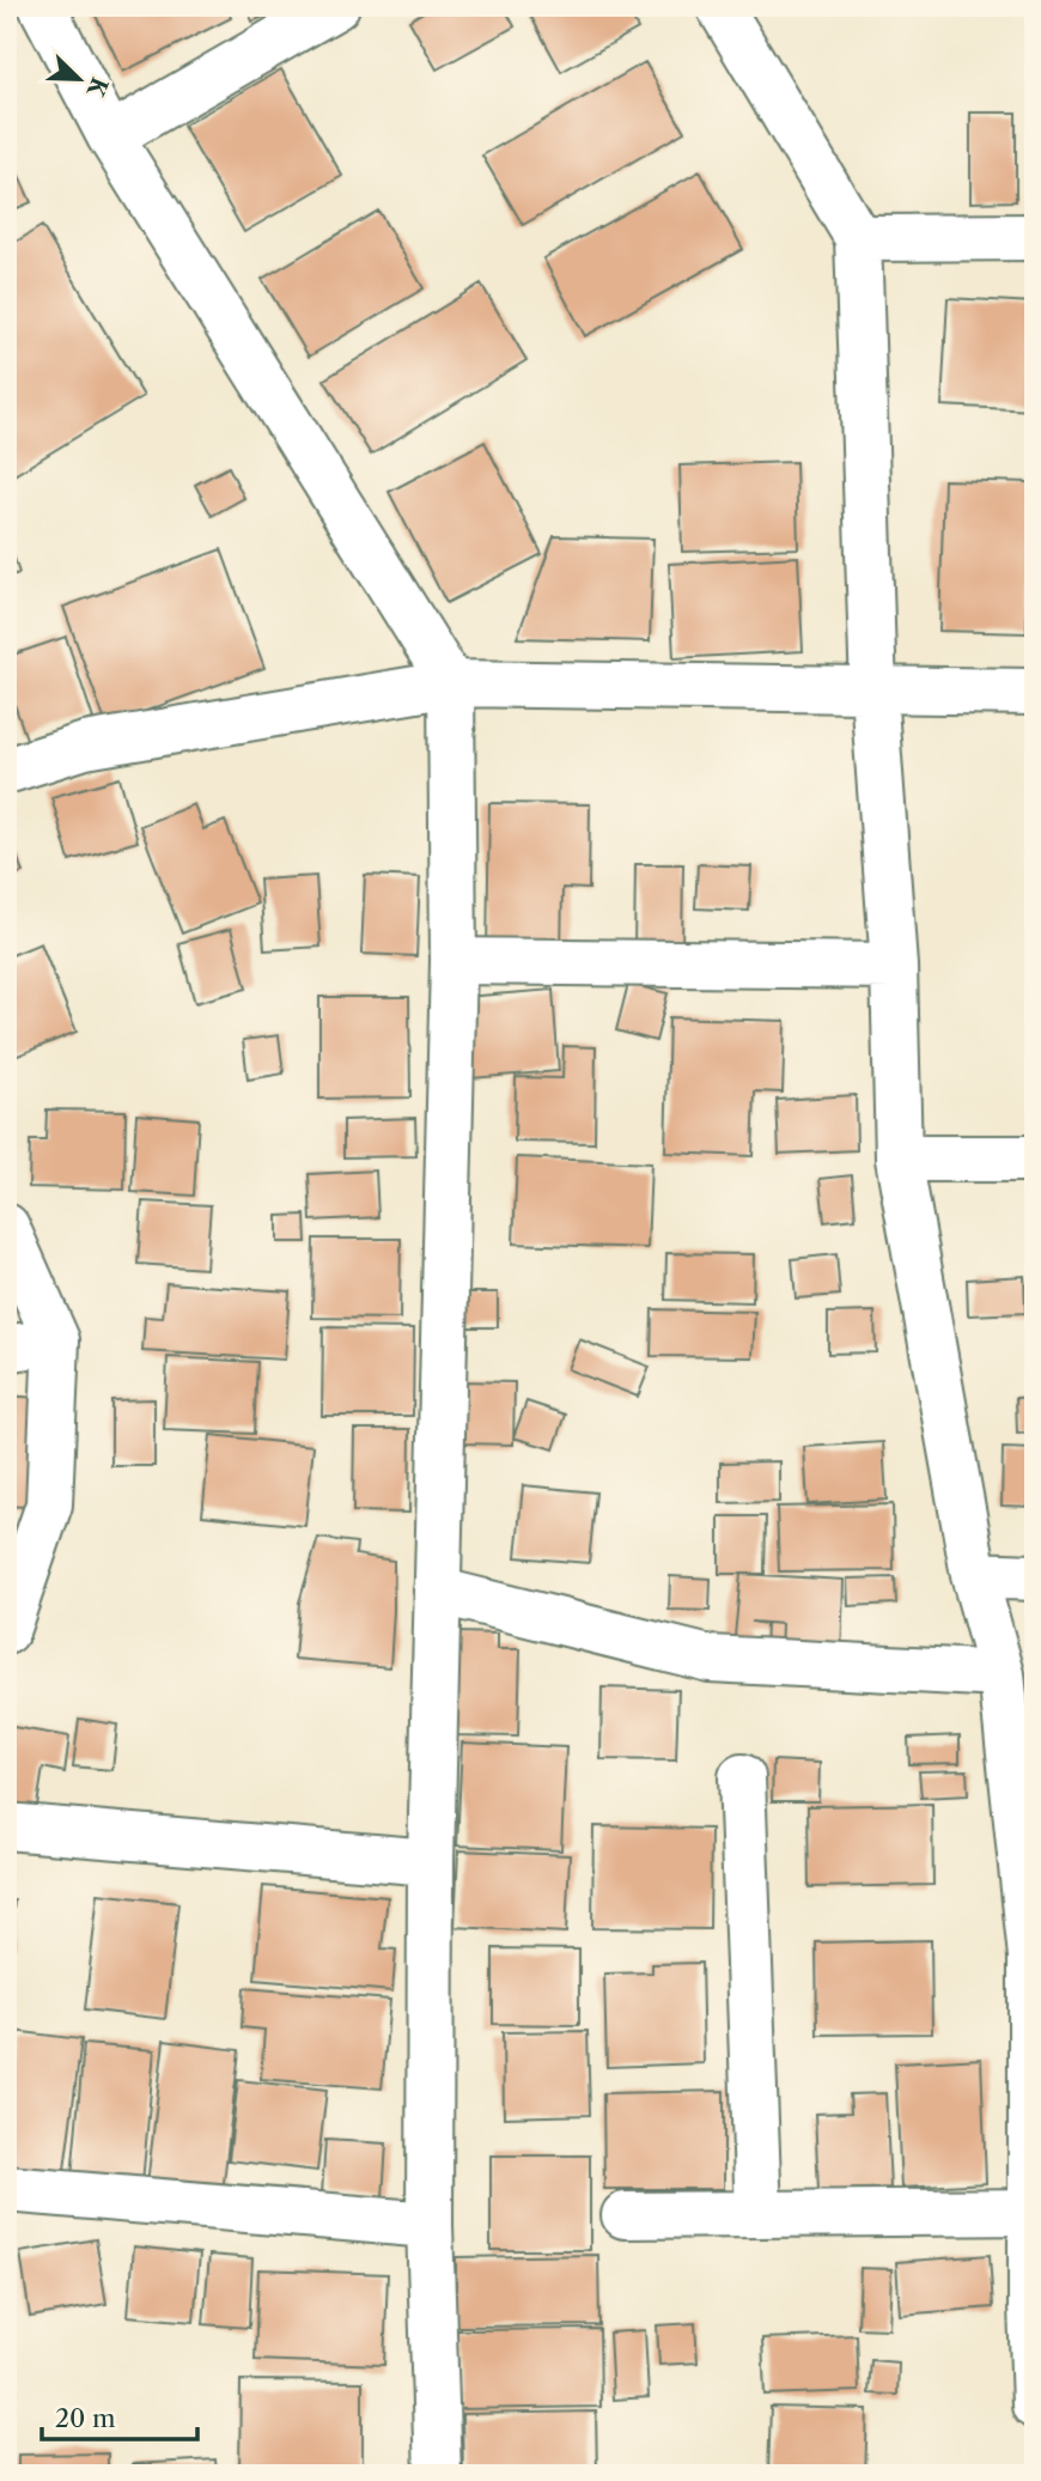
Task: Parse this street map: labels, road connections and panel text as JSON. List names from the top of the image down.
{
  "scale_bar": "20 m",
  "north": "bottom right"
}
